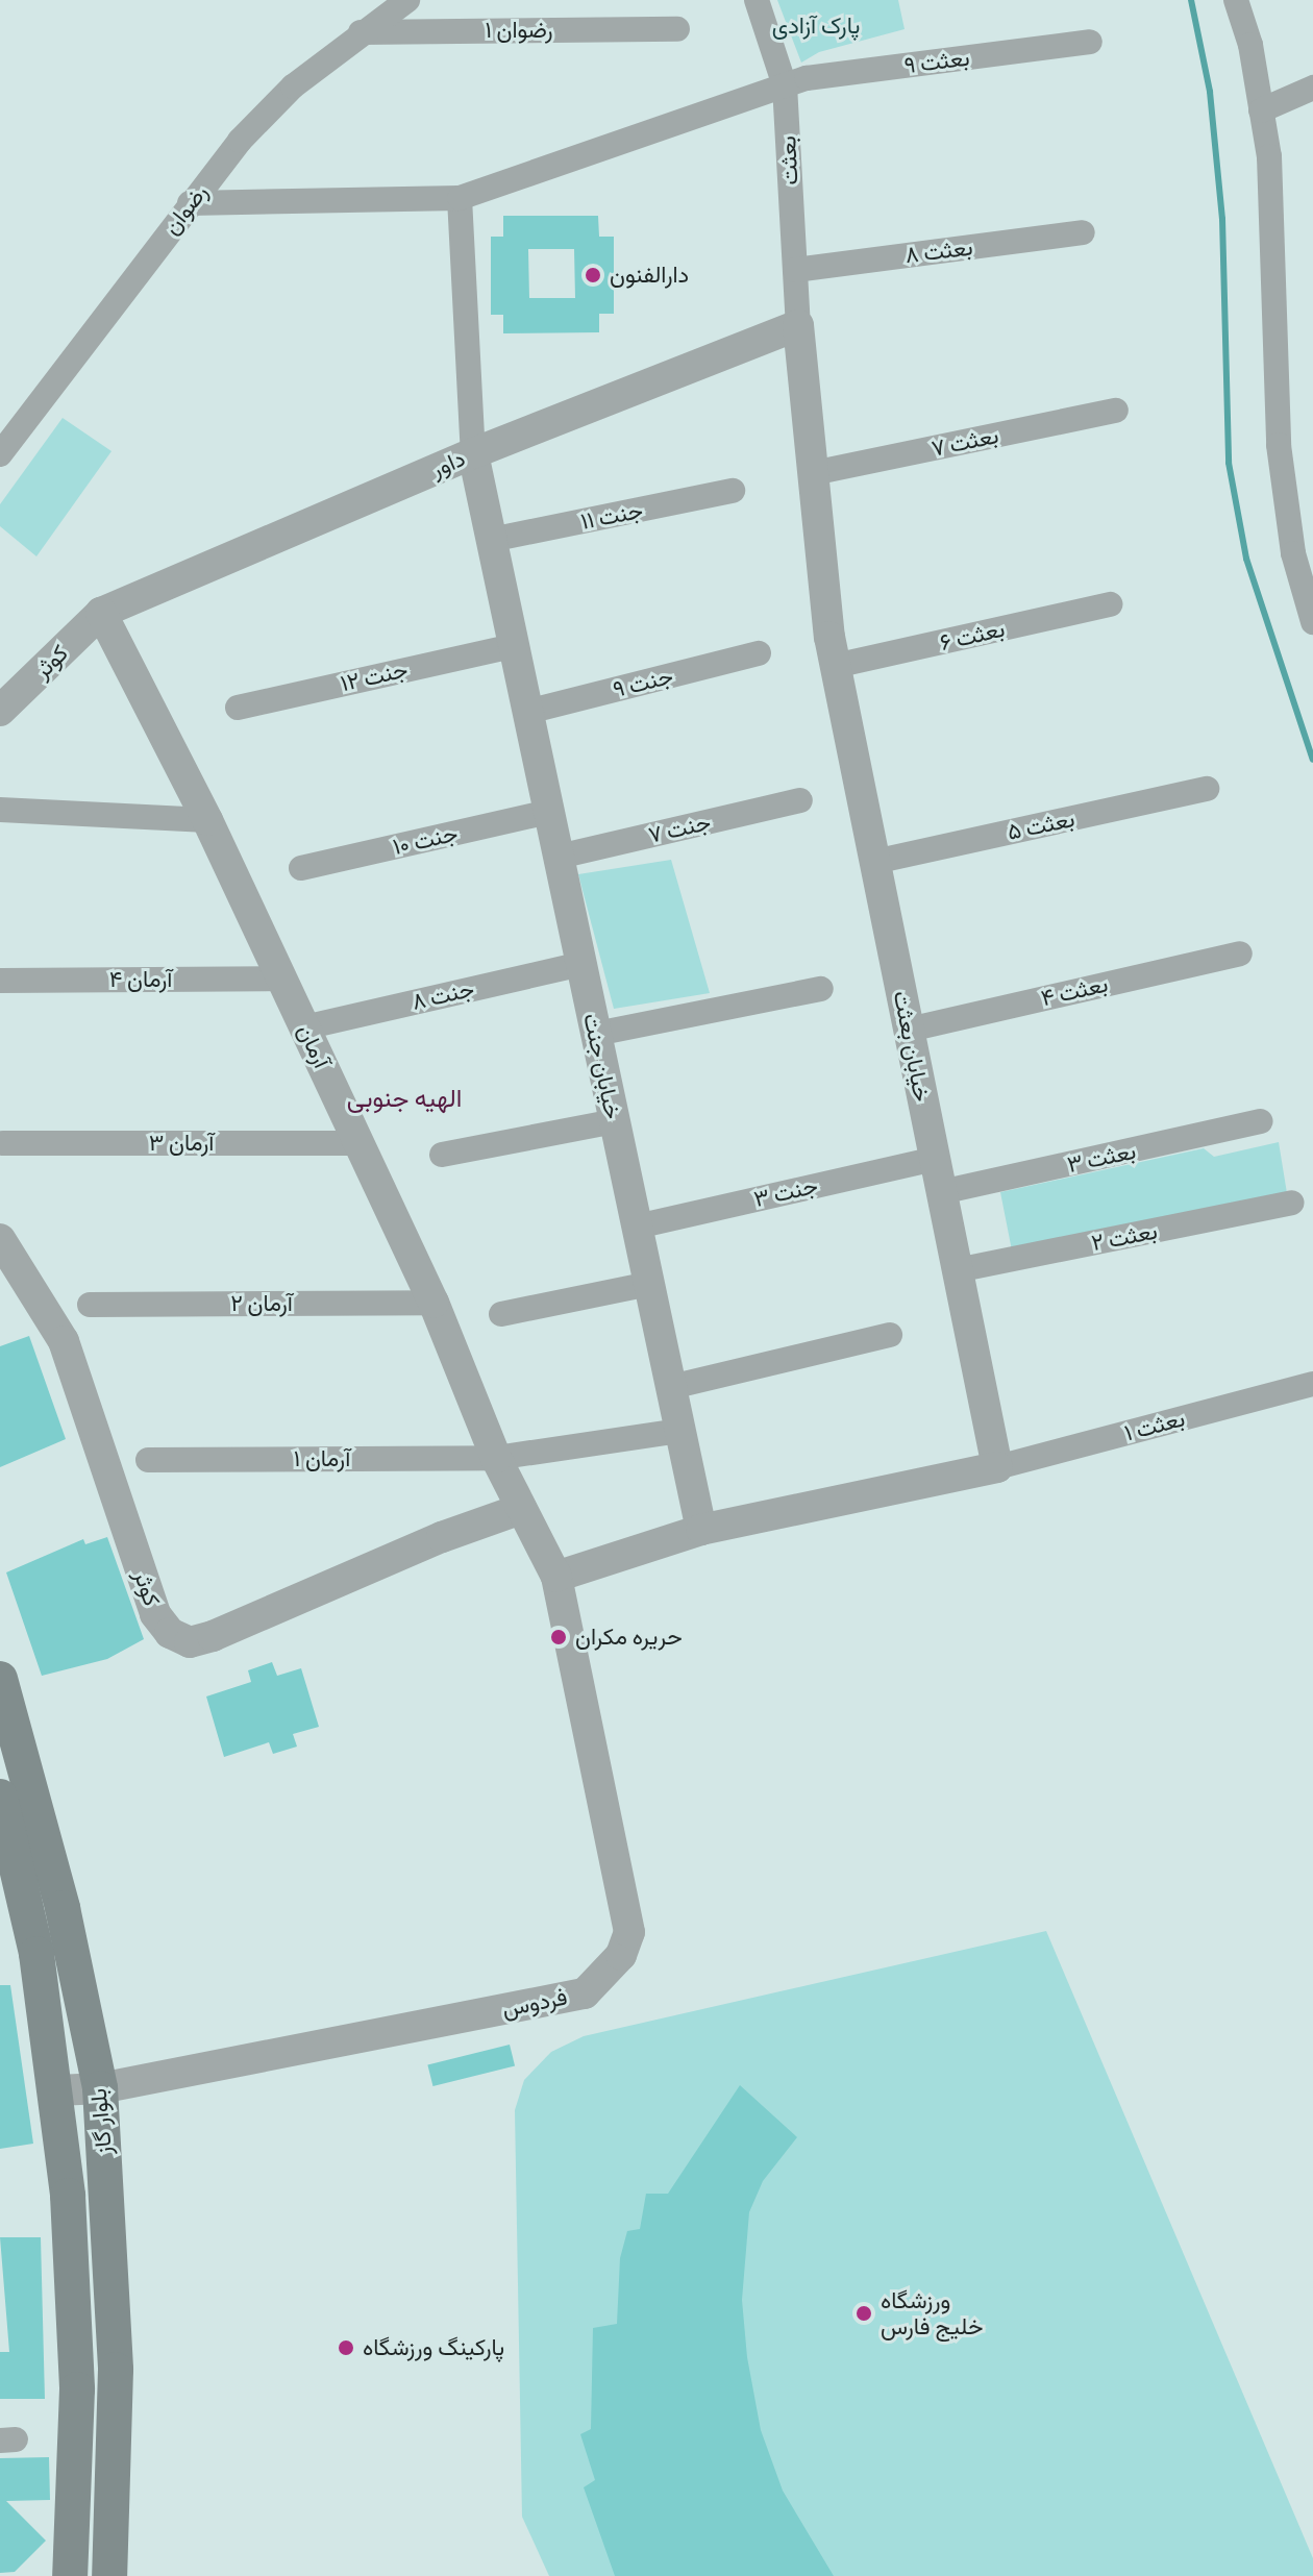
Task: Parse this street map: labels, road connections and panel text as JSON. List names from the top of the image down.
{
  "streets": {
    "main road": ["بلوار گاز"],
    "street": [
      "رضوان ۱",
      "بعثت ۹",
      "بعثت",
      "رضوان",
      "بعثت ۸",
      "بعثت ۷",
      "داور",
      "جنت ۱۱",
      "بعثت ۶",
      "کوثر",
      "جنت ۱۲",
      "جنت ۹",
      "بعثت ۵",
      "جنت ۷",
      "جنت ۱۰",
      "آرمان ۴",
      "بعثت ۴",
      "جنت ۸",
      "آرمان",
      "خیابان بعثت",
      "خیابان جنت",
      "آرمان ۳",
      "بعثت ۳",
      "جنت ۳",
      "بعثت ۲",
      "آرمان ۲",
      "بعثت ۱",
      "آرمان ۱",
      "فردوس"
    ]
  },
  "crossings": [
    ["رضوان ۱", "رضوان"],
    ["بعثت ۹", "بعثت"],
    ["بعثت ۹", "رضوان"],
    ["بعثت", "بعثت ۸"],
    ["بعثت", "داور"],
    ["بعثت", "خیابان بعثت"],
    ["بعثت ۷", "خیابان بعثت"],
    ["داور", "کوثر"],
    ["داور", "آرمان"],
    ["داور", "خیابان بعثت"],
    ["داور", "خیابان جنت"],
    ["جنت ۱۱", "خیابان جنت"],
    ["بعثت ۶", "خیابان بعثت"],
    ["کوثر", "آرمان"],
    ["جنت ۱۲", "خیابان جنت"],
    ["جنت ۹", "خیابان جنت"],
    ["بعثت ۵", "خیابان بعثت"],
    ["جنت ۷", "خیابان جنت"],
    ["جنت ۱۰", "خیابان جنت"],
    ["آرمان ۴", "آرمان"],
    ["بعثت ۴", "خیابان بعثت"],
    ["جنت ۸", "آرمان"],
    ["جنت ۸", "خیابان جنت"],
    ["آرمان", "آرمان ۳"],
    ["آرمان", "آرمان ۲"],
    ["آرمان", "آرمان ۱"],
    ["آرمان", "فردوس"],
    ["خیابان بعثت", "بعثت ۳"],
    ["خیابان بعثت", "جنت ۳"],
    ["خیابان بعثت", "بعثت ۲"],
    ["خیابان بعثت", "بعثت ۱"],
    ["خیابان جنت", "جنت ۳"],
    ["خیابان جنت", "آرمان ۱"],
    ["فردوس", "بلوار گاز"]
  ],
  "districts": ["الهیه جنوبی"],
  "parks": ["پارک آزادی"],
  "places": [
    "دارالفنون",
    "حریره مکران",
    "ورزشگاه خلیج فارس",
    "پارکینگ ورزشگاه"
  ]
}
